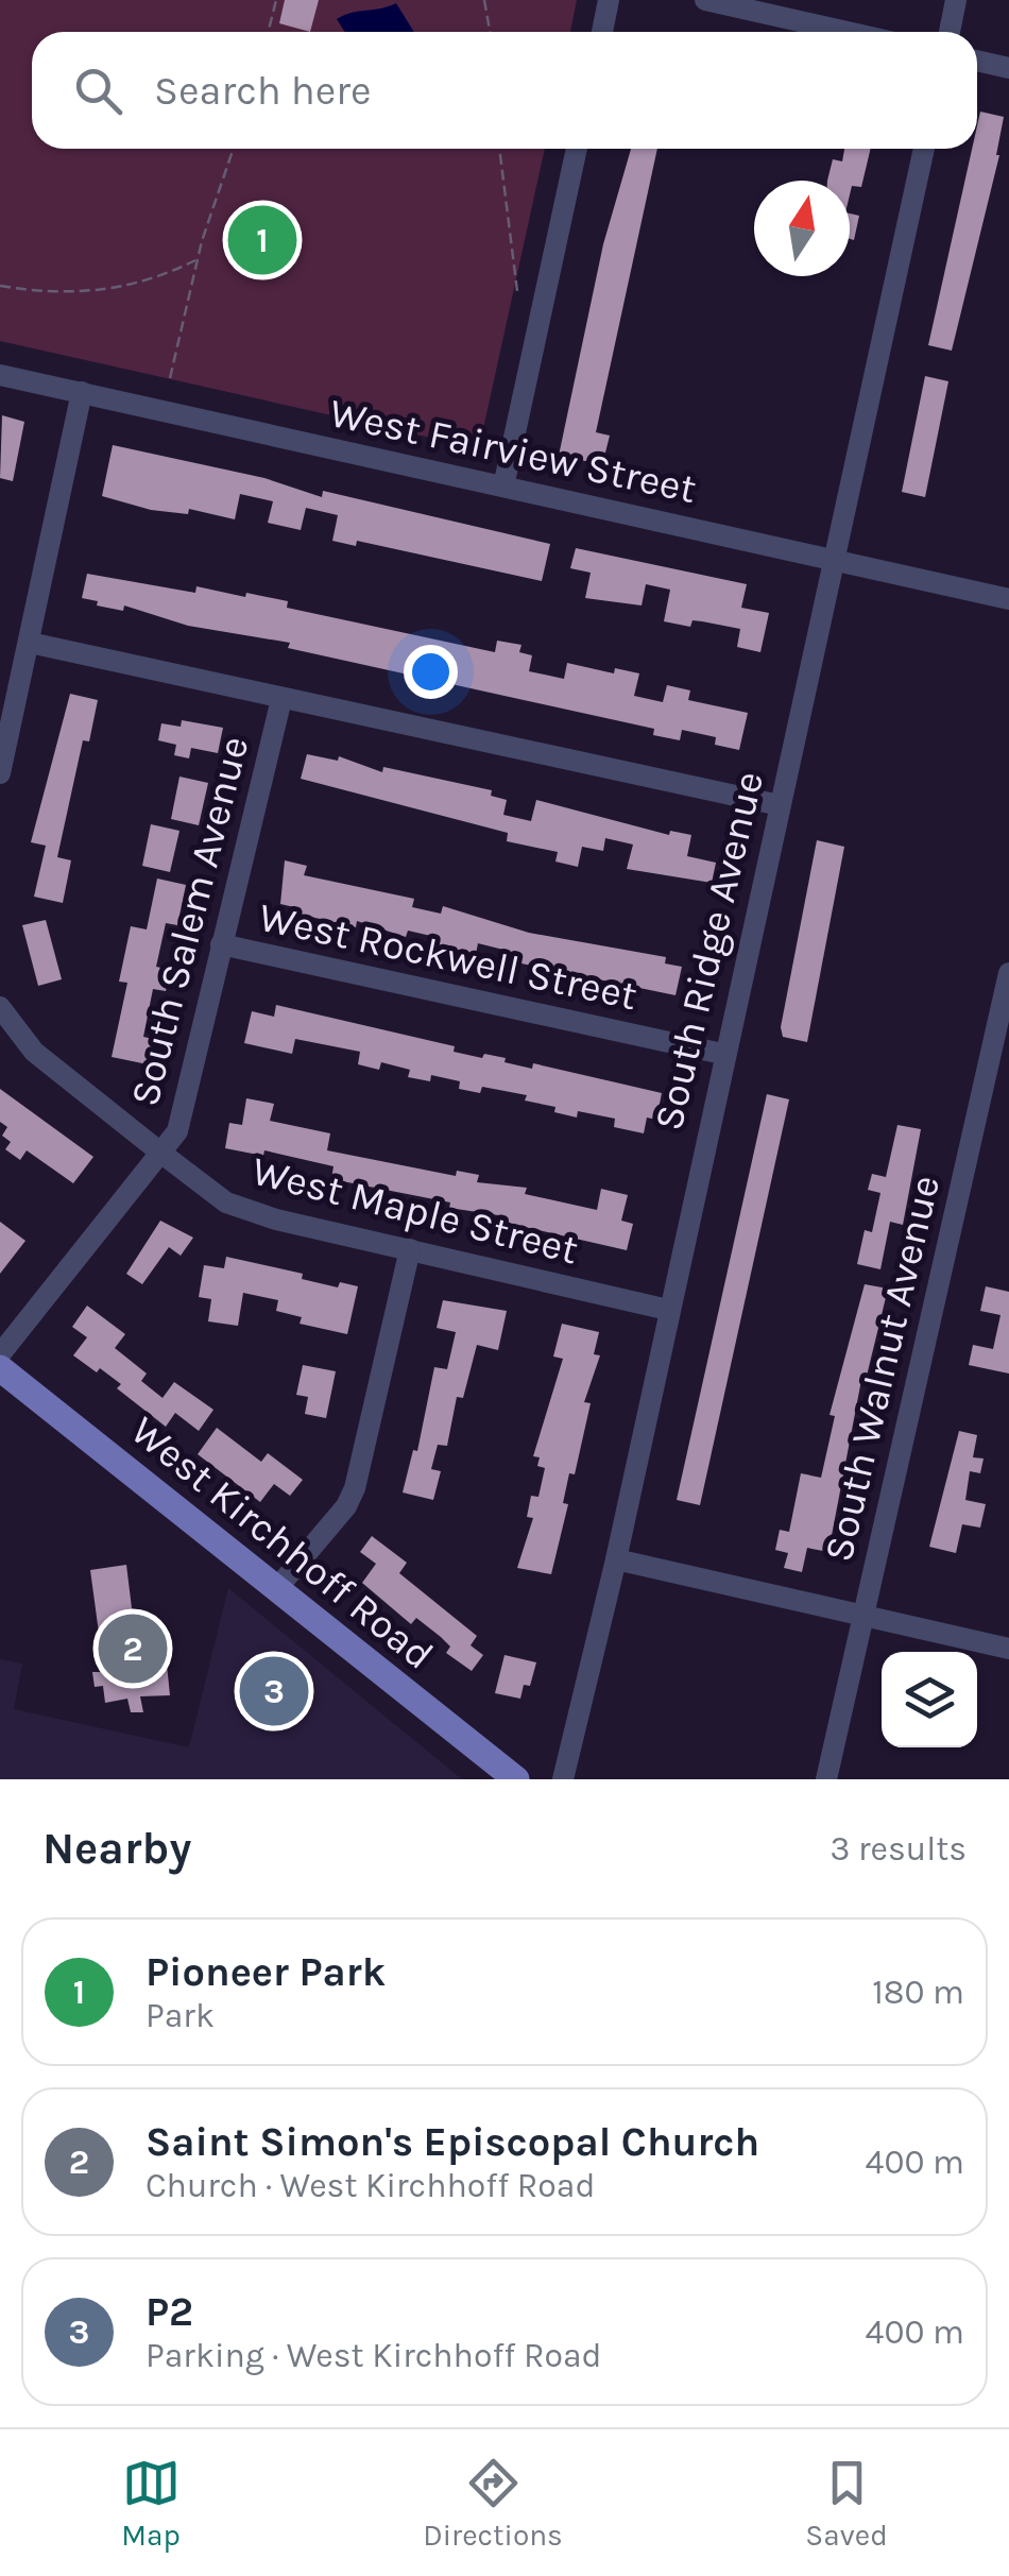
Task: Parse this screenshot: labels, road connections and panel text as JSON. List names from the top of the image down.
{
  "streets": {
    "main road": ["West Kirchhoff Road"],
    "street": [
      "West Fairview Street",
      "South Salem Avenue",
      "South Ridge Avenue",
      "West Rockwell Street",
      "West Maple Street",
      "South Walnut Avenue"
    ]
  },
  "crossings": [
    ["West Fairview Street", "South Ridge Avenue"],
    ["South Salem Avenue", "West Rockwell Street"],
    ["South Salem Avenue", "West Maple Street"],
    ["South Ridge Avenue", "West Rockwell Street"],
    ["South Ridge Avenue", "West Maple Street"]
  ],
  "north": "top",
  "page": {
    "search": "Search here",
    "pins": ["1", "2", "3"],
    "heading": ["Nearby", "3 results"],
    "list": [
      {
        "mark": "1",
        "name": "Pioneer Park",
        "note": "Park",
        "value": "180 m"
      },
      {
        "mark": "2",
        "name": "Saint Simon's Episcopal Church",
        "note": "Church · West Kirchhoff Road",
        "value": "400 m"
      },
      {
        "mark": "3",
        "name": "P2",
        "note": "Parking · West Kirchhoff Road",
        "value": "400 m"
      }
    ],
    "nav": ["Map", "Directions", "Saved"]
  }
}
